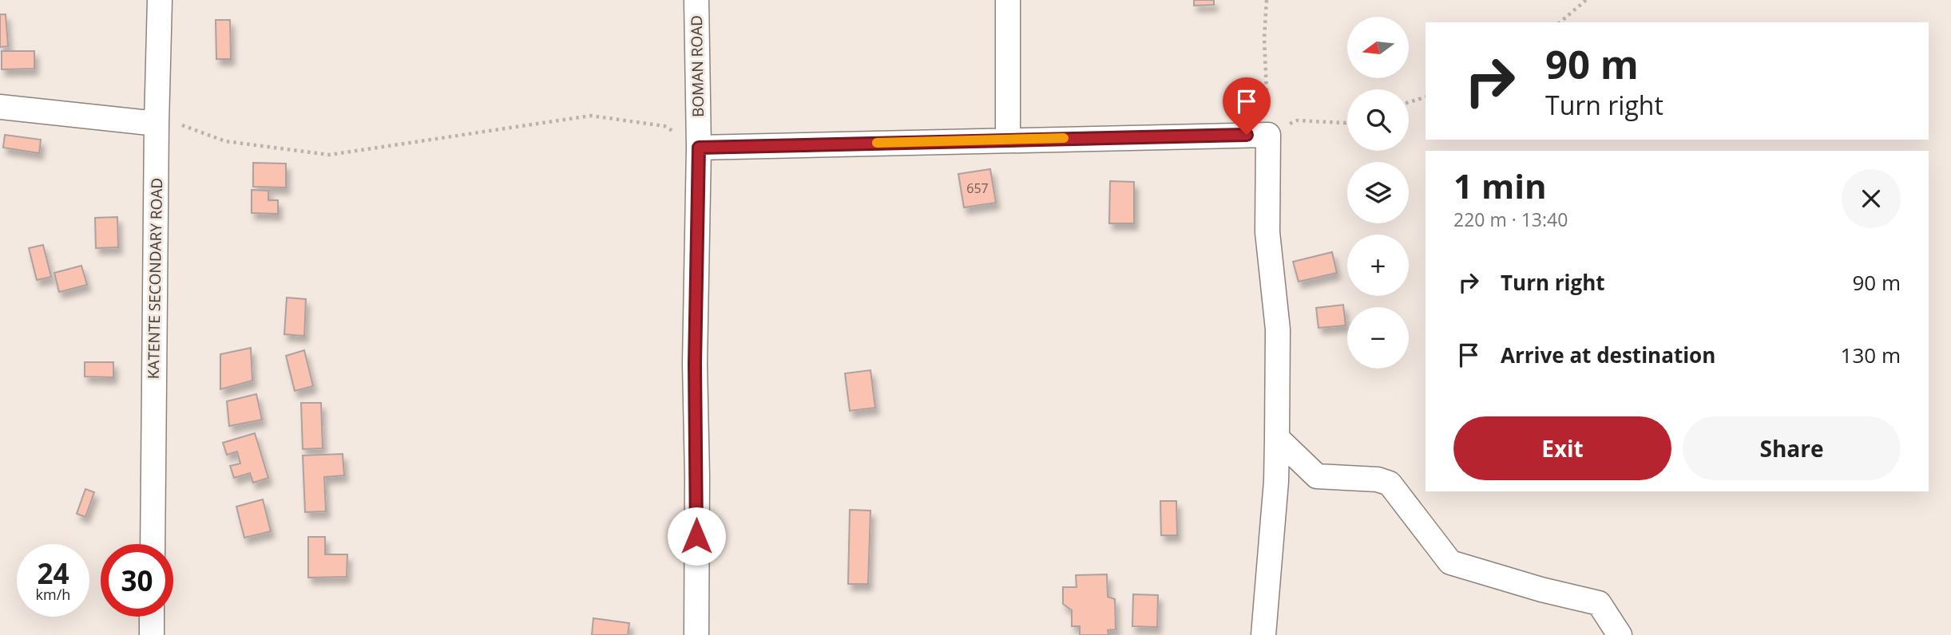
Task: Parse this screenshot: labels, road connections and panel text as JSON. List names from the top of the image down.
{
  "streets": {
    "street": ["BOMAN ROAD", "KATENTE SECONDARY ROAD"]
  },
  "house_numbers": ["657"],
  "north": "left",
  "page": {
    "map_buttons": ["+", "−"],
    "turn": ["90 m", "Turn right"],
    "heading": ["1 min", "220 m · 13:40"],
    "list": [
      {
        "name": "Turn right",
        "value": "90 m"
      },
      {
        "name": "Arrive at destination",
        "value": "130 m"
      }
    ],
    "buttons": ["Exit", "Share"],
    "speed": "24 km/h",
    "limit": "30"
  }
}
